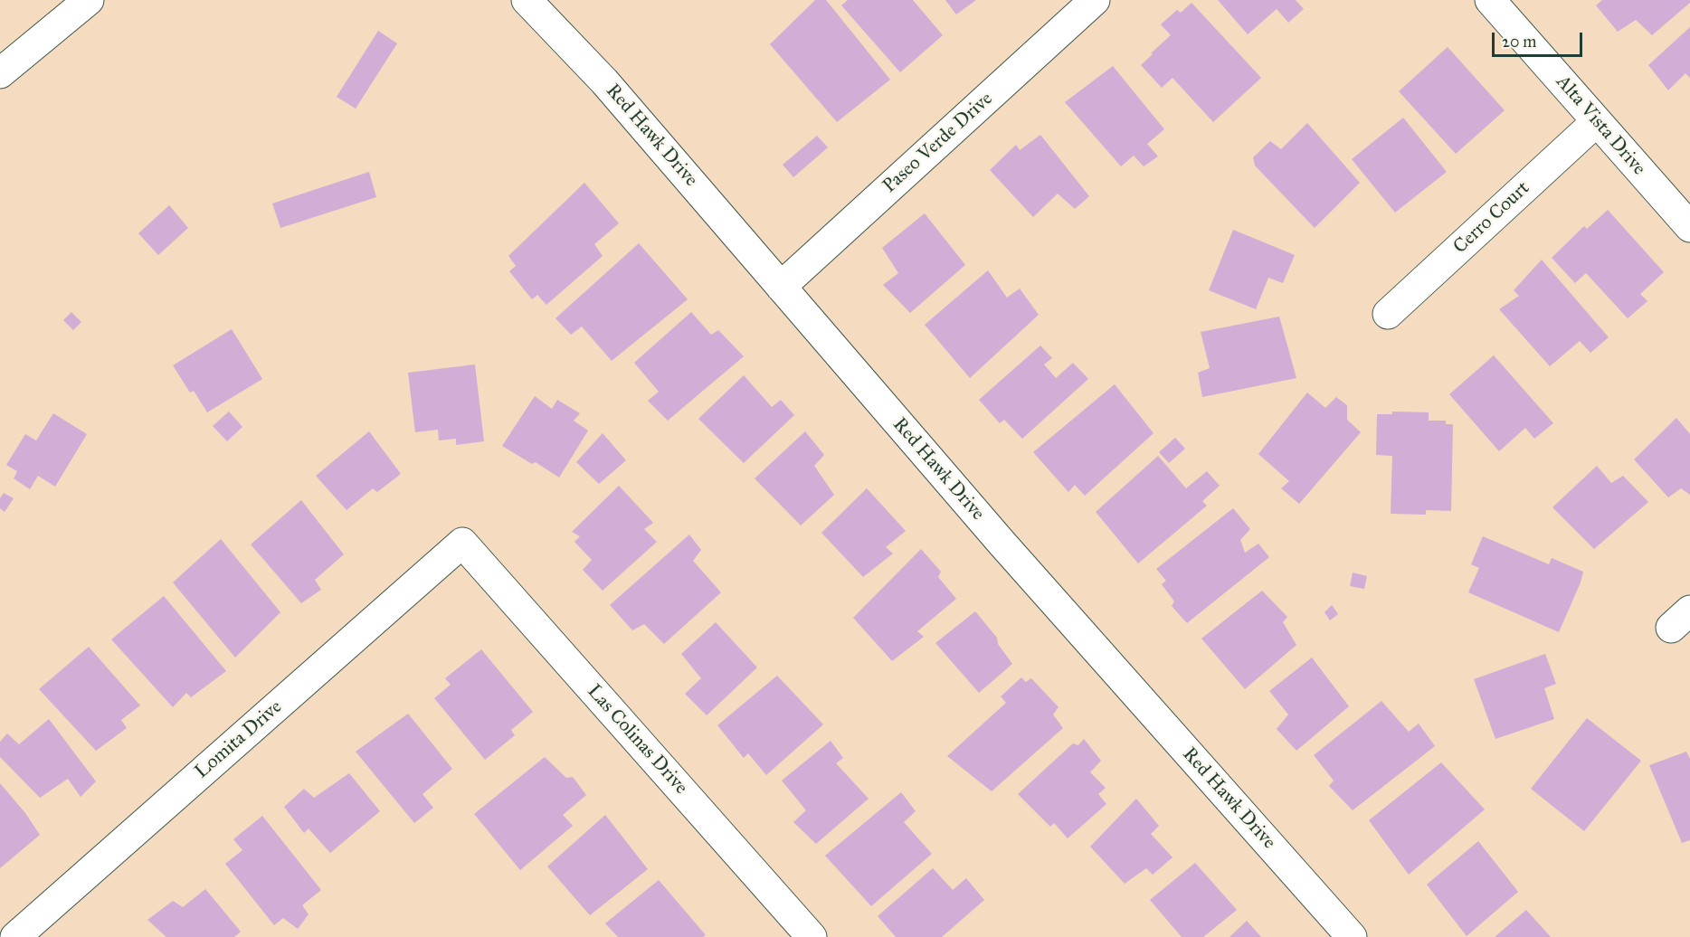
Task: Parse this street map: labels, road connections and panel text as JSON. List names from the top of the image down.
{
  "streets": {
    "street": [
      "Alta Vista Drive",
      "Red Hawk Drive",
      "Paseo Verde Drive",
      "Cerro Court",
      "Lomita Drive",
      "Las Colinas Drive"
    ]
  },
  "crossings": [
    ["Alta Vista Drive", "Cerro Court"],
    ["Red Hawk Drive", "Paseo Verde Drive"],
    ["Lomita Drive", "Las Colinas Drive"]
  ],
  "scale_bar": "20 m"
}
